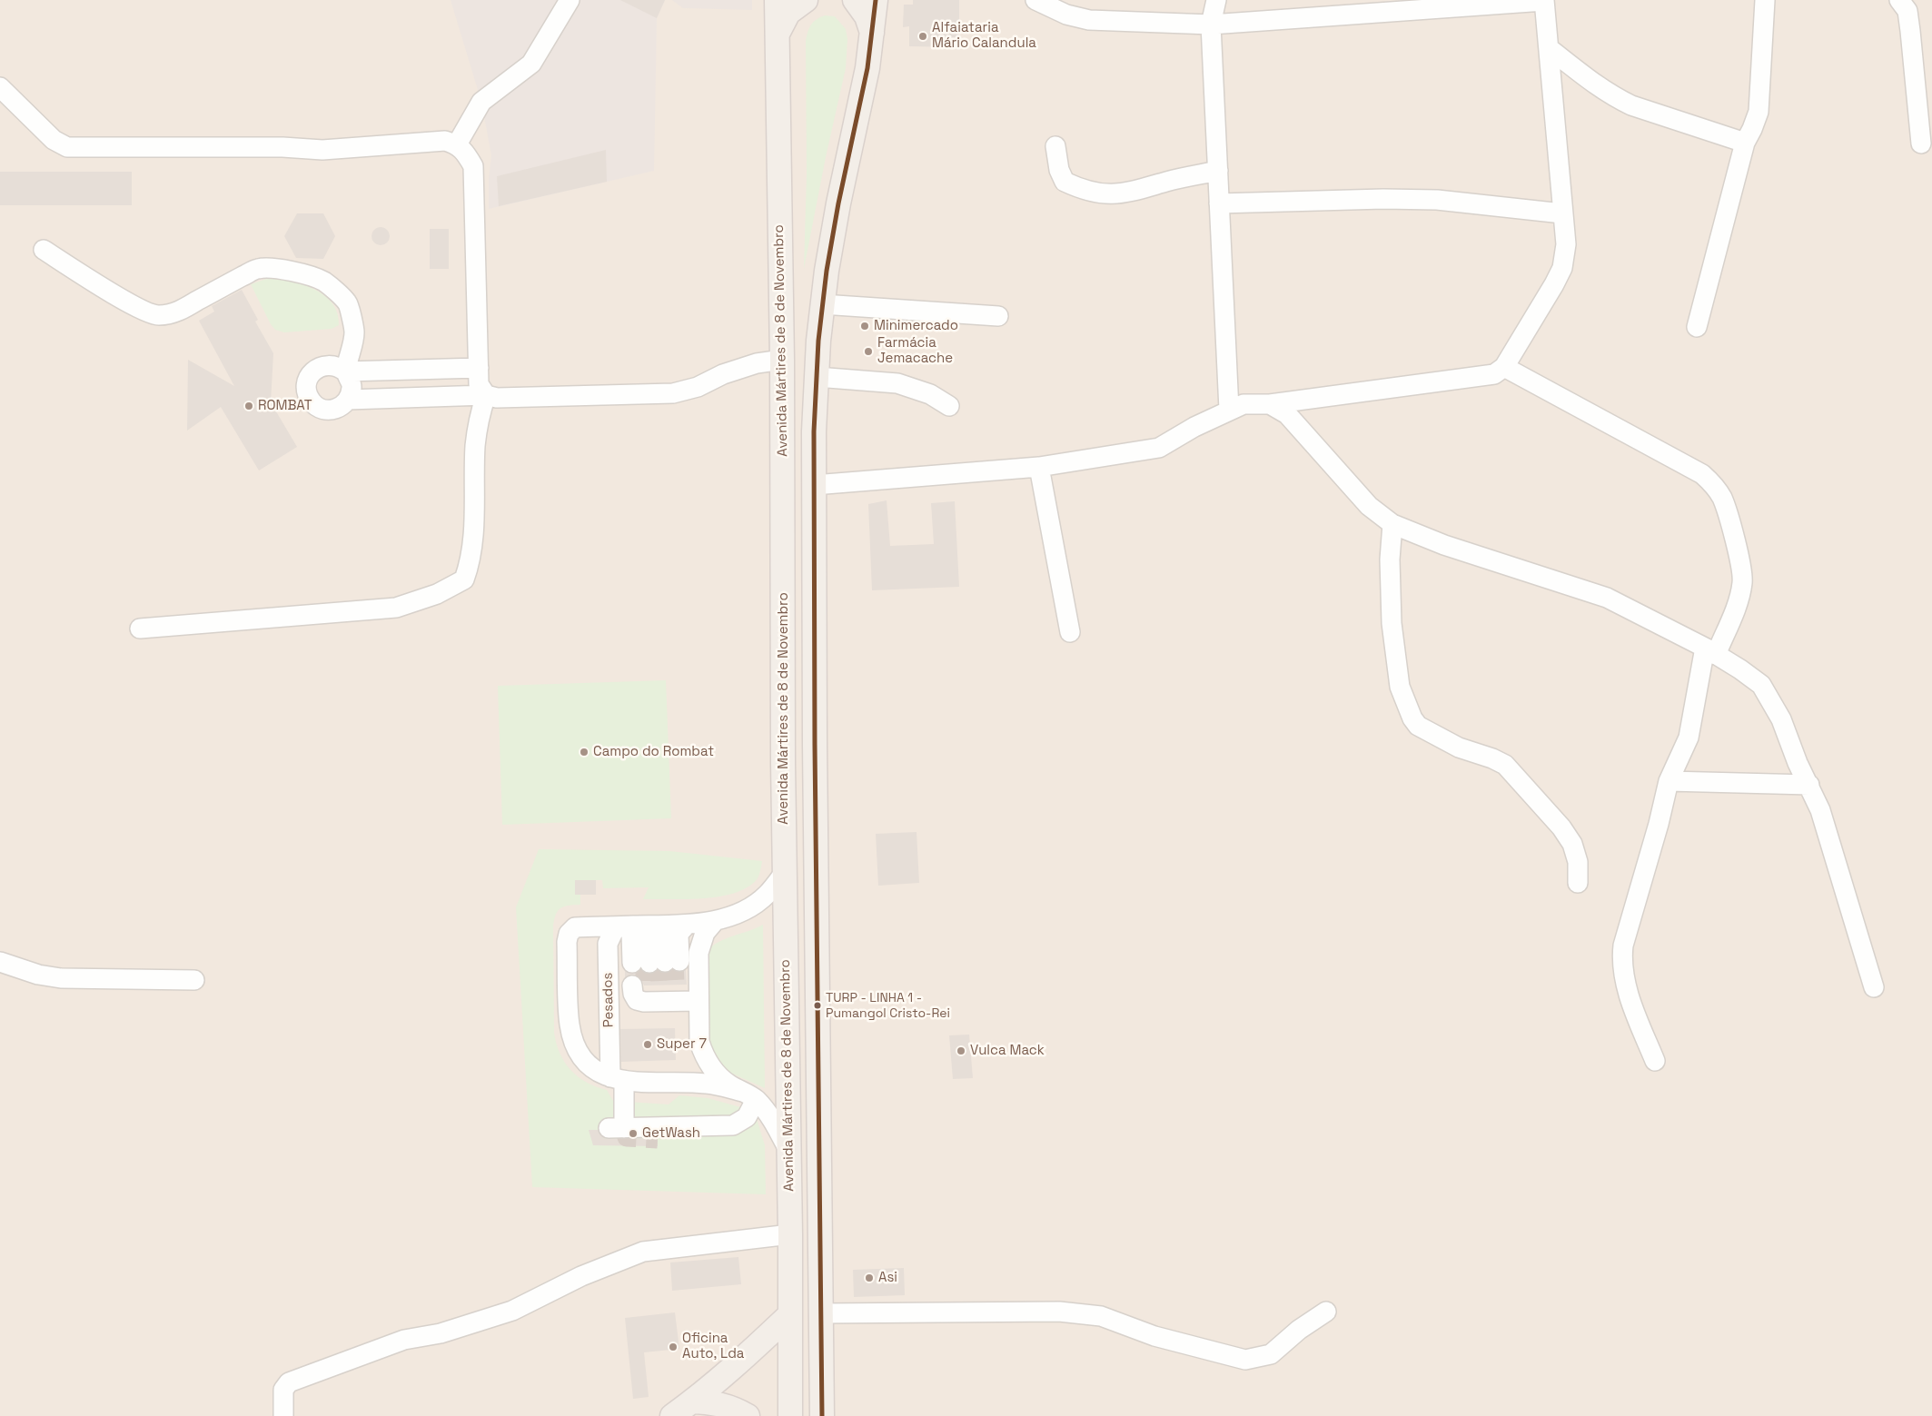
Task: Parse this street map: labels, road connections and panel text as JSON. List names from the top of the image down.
{
  "streets": {
    "main road": ["Avenida Mártires de 8 de Novembro"],
    "street": ["Pesados"]
  },
  "places": [
    "Alfaiataria Mário Calandula",
    "Minimercado",
    "Farmácia Jemacache",
    "ROMBAT",
    "Campo do Rombat",
    "TURP - LINHA 1 - Pumangol Cristo-Rei",
    "Super 7",
    "Vulca Mack",
    "GetWash",
    "Asi",
    "Oficina Auto, Lda"
  ]
}
